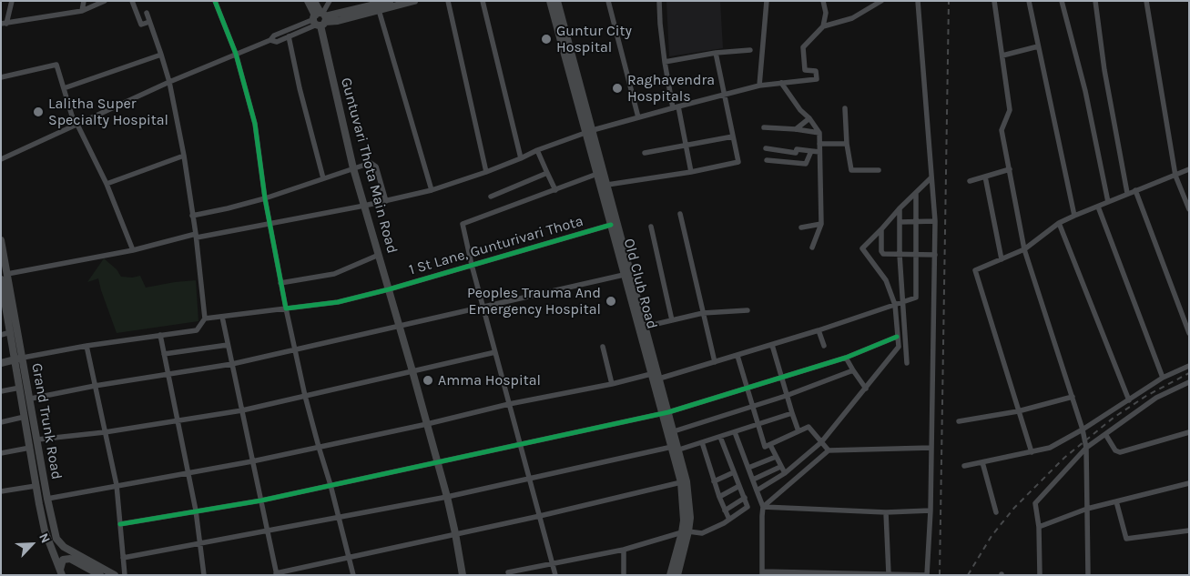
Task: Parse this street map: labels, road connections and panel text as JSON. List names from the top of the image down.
{
  "streets": {
    "street": [
      "Guntuvari Thota Main Road",
      "1 St Lane, Gunturivari Thota",
      "Old Club Road",
      "Grand Trunk Road"
    ]
  },
  "crossings": [
    ["Guntuvari Thota Main Road", "1 St Lane, Gunturivari Thota"],
    ["1 St Lane, Gunturivari Thota", "Old Club Road"]
  ],
  "places": [
    "Guntur City Hospital",
    "Raghavendra Hospitals",
    "Lalitha Super Specialty Hospital",
    "Peoples Trauma And Emergency Hospital",
    "Amma Hospital"
  ],
  "north": "top right"
}
